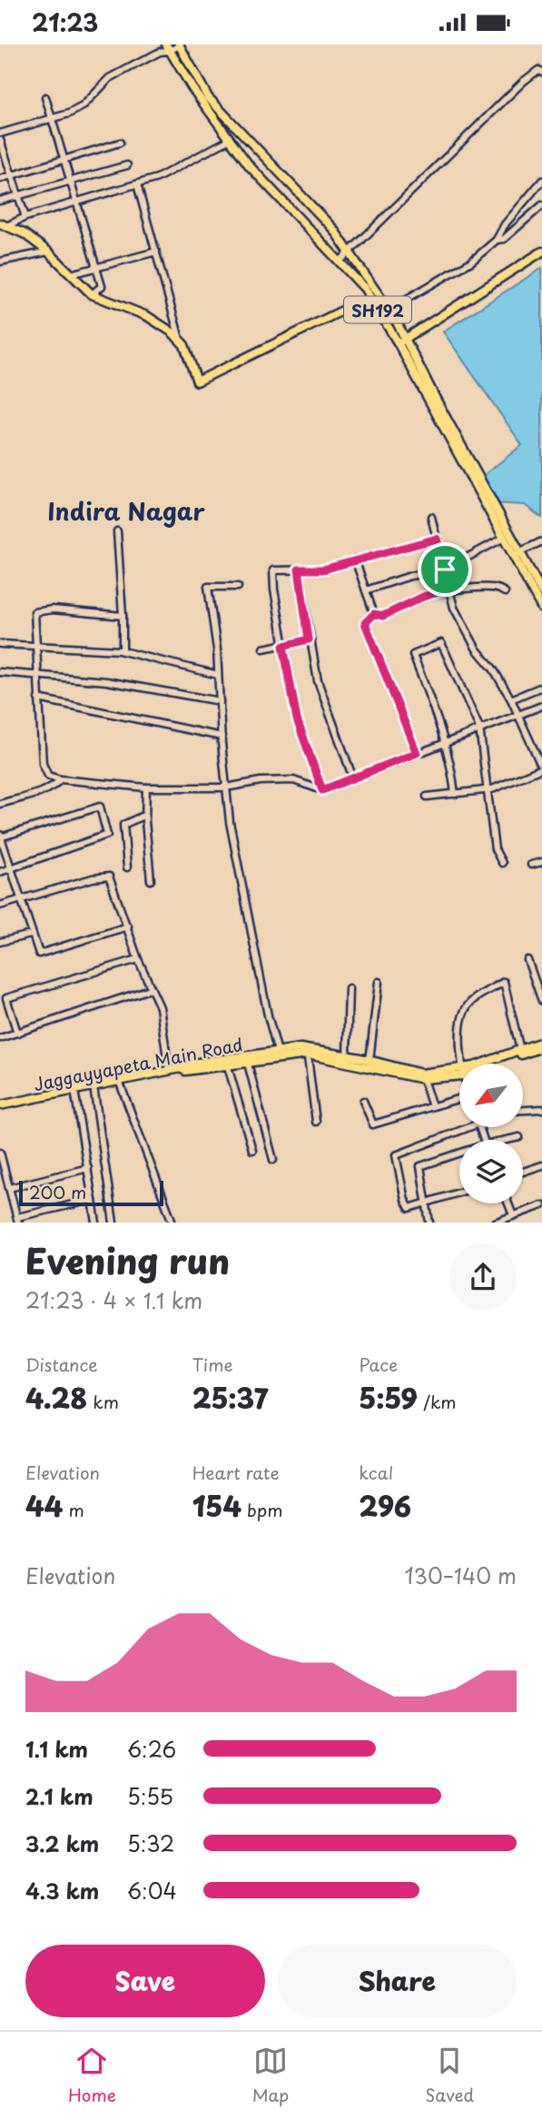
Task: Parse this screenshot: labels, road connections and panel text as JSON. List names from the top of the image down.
{
  "streets": {
    "main road": ["SH192", "Jaggayyapeta Main Road"]
  },
  "districts": ["Indira Nagar"],
  "scale_bar": "200 m",
  "north": "bottom left",
  "page": {
    "status": "21:23",
    "scale": "200 m",
    "heading": ["Evening run", "21:23 · 4 × 1.1 km"],
    "stats": [
      ["Distance", "4.28 km"],
      ["Time", "25:37"],
      ["Pace", "5:59 /km"],
      ["Elevation", "44 m"],
      ["Heart rate", "154 bpm"],
      ["kcal", "296"]
    ],
    "chart": ["Elevation", "130–140 m"],
    "list": [
      {
        "name": "1.1 km",
        "note": "6:26"
      },
      {
        "name": "2.1 km",
        "note": "5:55"
      },
      {
        "name": "3.2 km",
        "note": "5:32"
      },
      {
        "name": "4.3 km",
        "note": "6:04"
      }
    ],
    "buttons": ["Save", "Share"],
    "tabs": ["Home", "Map", "Saved"]
  }
}
